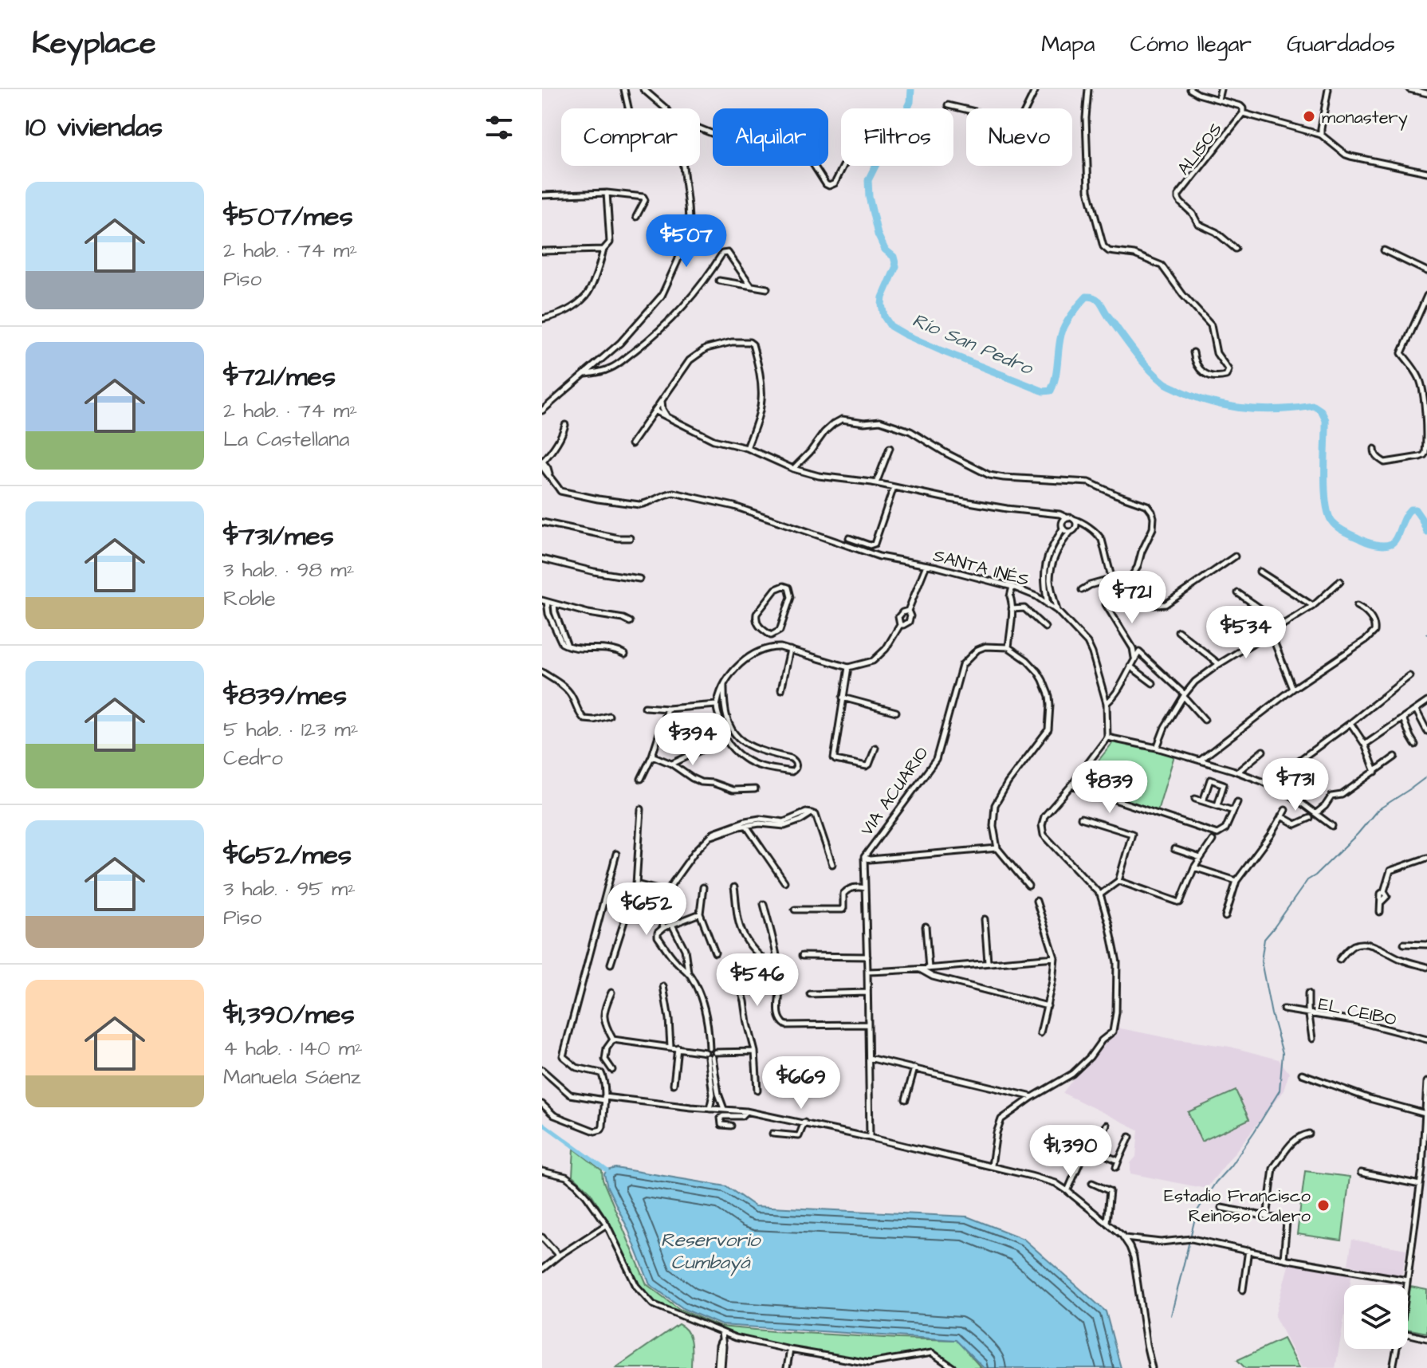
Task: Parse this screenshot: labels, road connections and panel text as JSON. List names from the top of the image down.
{
  "streets": {
    "street": [
      "ALISOS",
      "SANTA INÉS",
      "VIA ACUARIO",
      "EL CEIBO"
    ]
  },
  "water": ["Río San Pedro", "Reservorio Cumbayá"],
  "places": ["monastery", "Estadio Francisco Reinoso Calero"],
  "page": {
    "header": "Keyplace",
    "nav": ["Mapa", "Cómo llegar", "Guardados"],
    "heading": "10 viviendas",
    "chip": [
      "Comprar",
      "Alquilar",
      "Filtros",
      "Nuevo"
    ],
    "list": [
      {
        "name": "$507/mes",
        "note": "2 hab. · 74 m² · Piso"
      },
      {
        "name": "$721/mes",
        "note": "2 hab. · 74 m² · La Castellana"
      },
      {
        "name": "$731/mes",
        "note": "3 hab. · 98 m² · Roble"
      },
      {
        "name": "$839/mes",
        "note": "5 hab. · 123 m² · Cedro"
      },
      {
        "name": "$652/mes",
        "note": "3 hab. · 95 m² · Piso"
      },
      {
        "name": "$1,390/mes",
        "note": "4 hab. · 140 m² · Manuela Sáenz"
      }
    ],
    "price": [
      "$507",
      "$721",
      "$534",
      "$394",
      "$731",
      "$839",
      "$652",
      "$546",
      "$669",
      "$1,390"
    ]
  }
}
